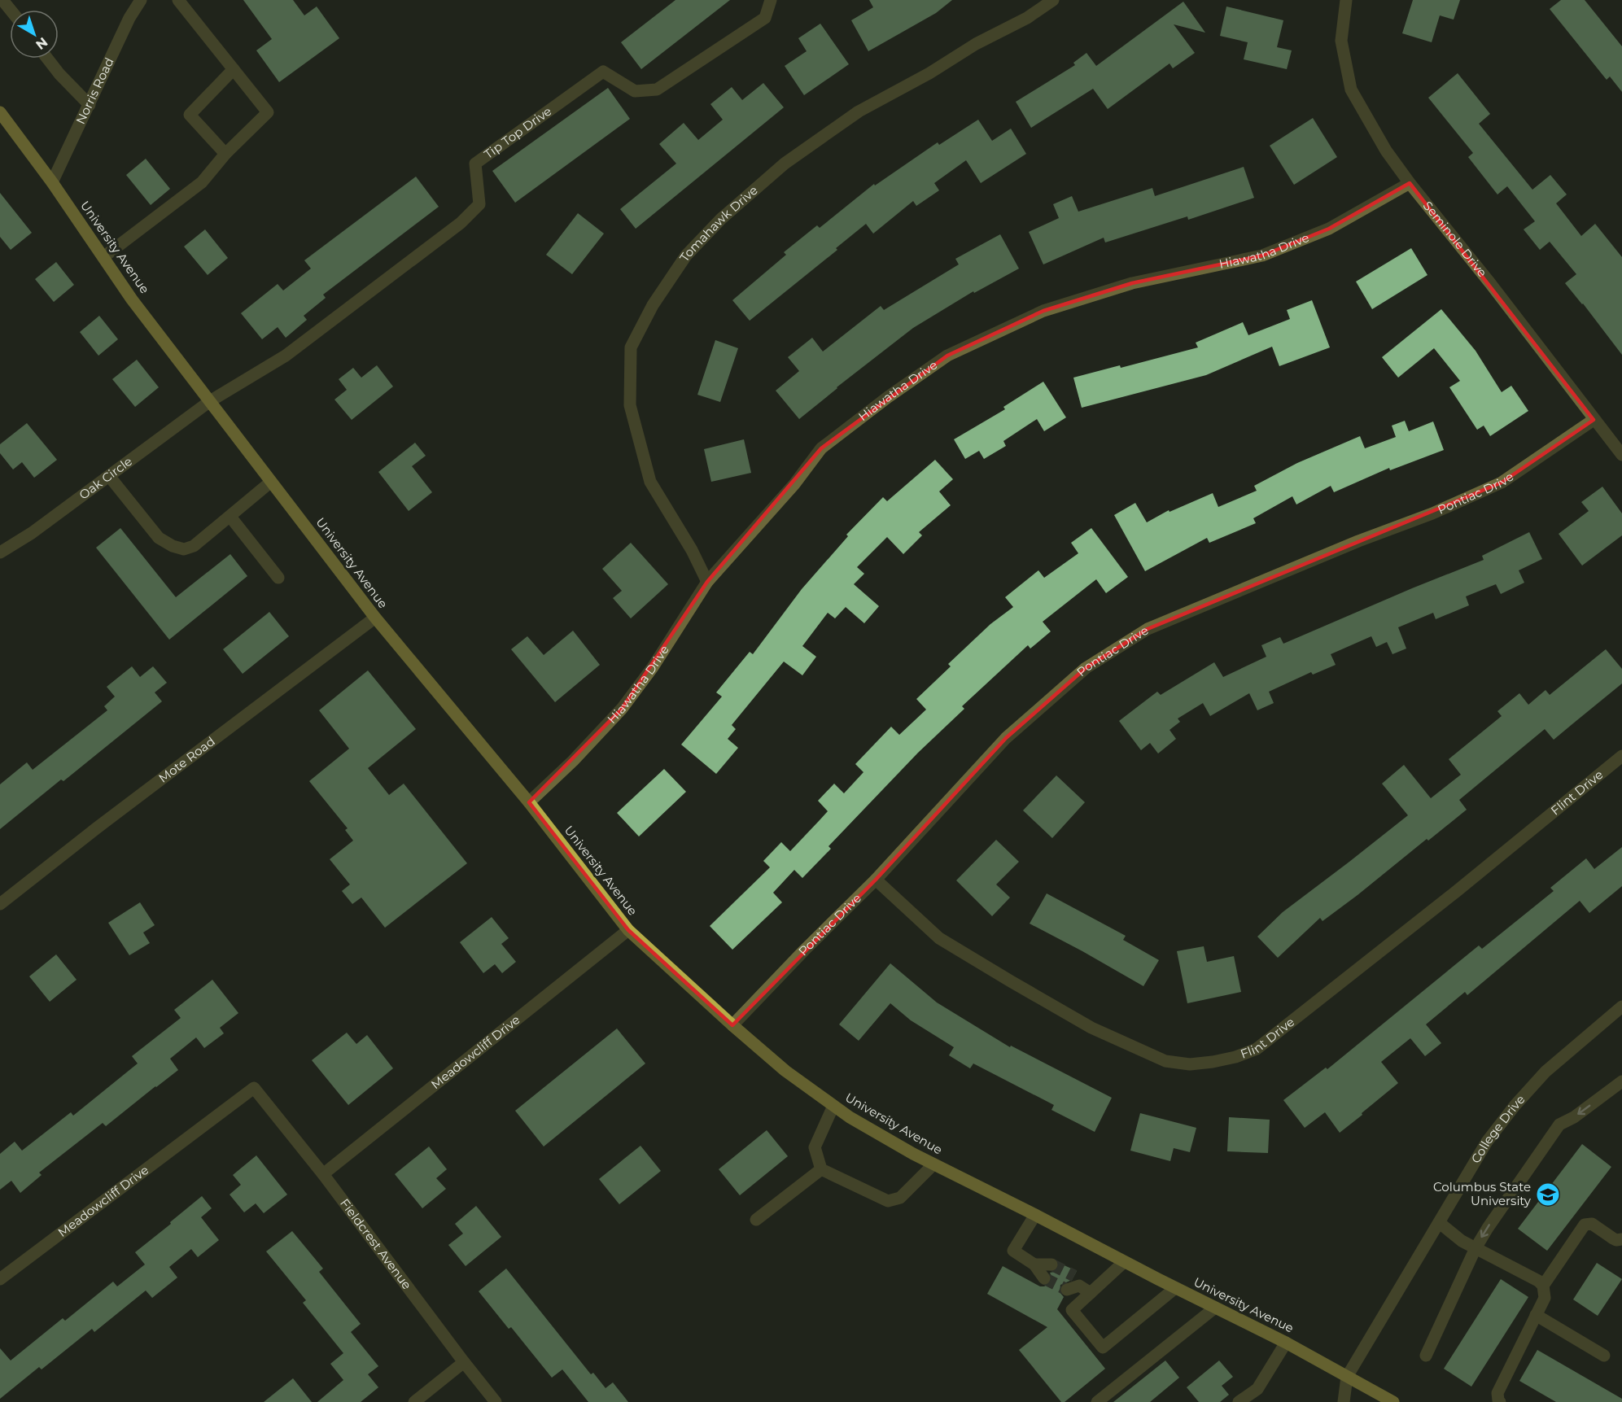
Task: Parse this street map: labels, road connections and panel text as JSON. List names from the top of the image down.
{
  "streets": {
    "main road": ["University Avenue"],
    "street": [
      "Norris Road",
      "Tip Top Drive",
      "Tomahawk Drive",
      "Seminole Drive",
      "Hiawatha Drive",
      "Oak Circle",
      "Pontiac Drive",
      "Mote Road",
      "Flint Drive",
      "Meadowcliff Drive",
      "College Drive",
      "Fieldcrest Avenue"
    ]
  },
  "crossings": [
    ["Norris Road", "University Avenue"],
    ["Tip Top Drive", "University Avenue"],
    ["Tip Top Drive", "Oak Circle"],
    ["Tomahawk Drive", "Hiawatha Drive"],
    ["Seminole Drive", "Hiawatha Drive"],
    ["Seminole Drive", "Pontiac Drive"],
    ["University Avenue", "Hiawatha Drive"],
    ["University Avenue", "Oak Circle"],
    ["University Avenue", "Pontiac Drive"],
    ["University Avenue", "Mote Road"],
    ["University Avenue", "Meadowcliff Drive"],
    ["University Avenue", "College Drive"],
    ["Pontiac Drive", "Flint Drive"],
    ["Meadowcliff Drive", "Fieldcrest Avenue"]
  ],
  "places": {
    "school or university": ["Columbus State University"]
  },
  "north": "bottom right"
}
